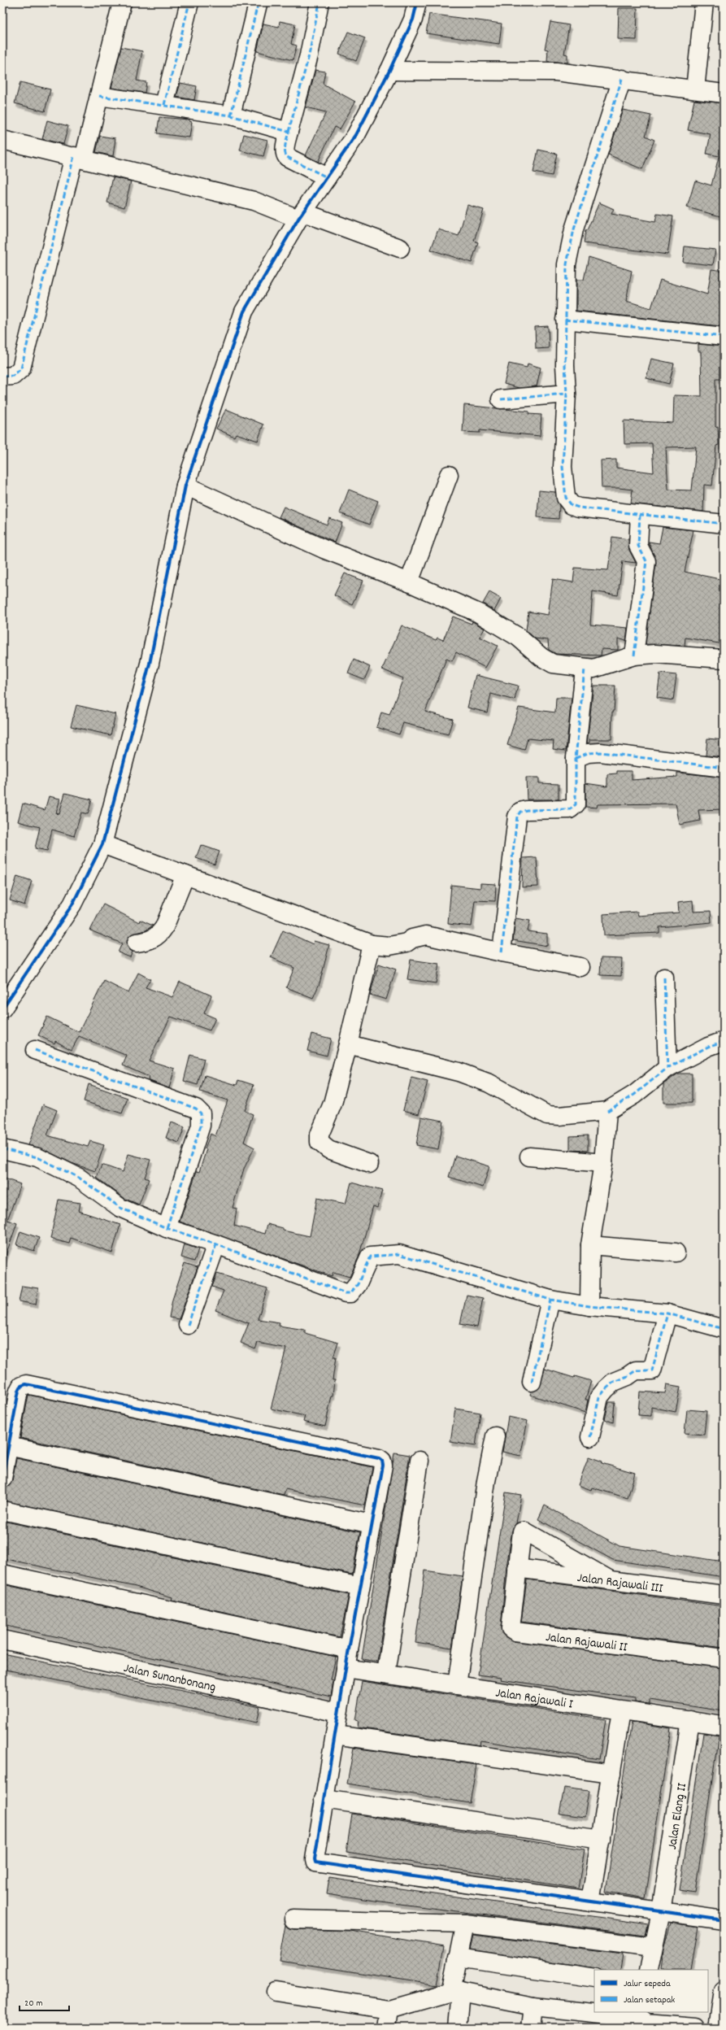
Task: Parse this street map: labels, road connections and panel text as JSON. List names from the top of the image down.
{
  "streets": {
    "street": [
      "Jalan Rajawali III",
      "Jalan Rajawali II",
      "Jalan Sunanbonang",
      "Jalan Rajawali I",
      "Jalan Elang II"
    ]
  },
  "crossings": [
    ["Jalan Rajawali III", "Jalan Rajawali II"],
    ["Jalan Rajawali I", "Jalan Elang II"]
  ],
  "legend": ["Jalur sepeda", "Jalan setapak"],
  "scale_bar": "20 m"
}
